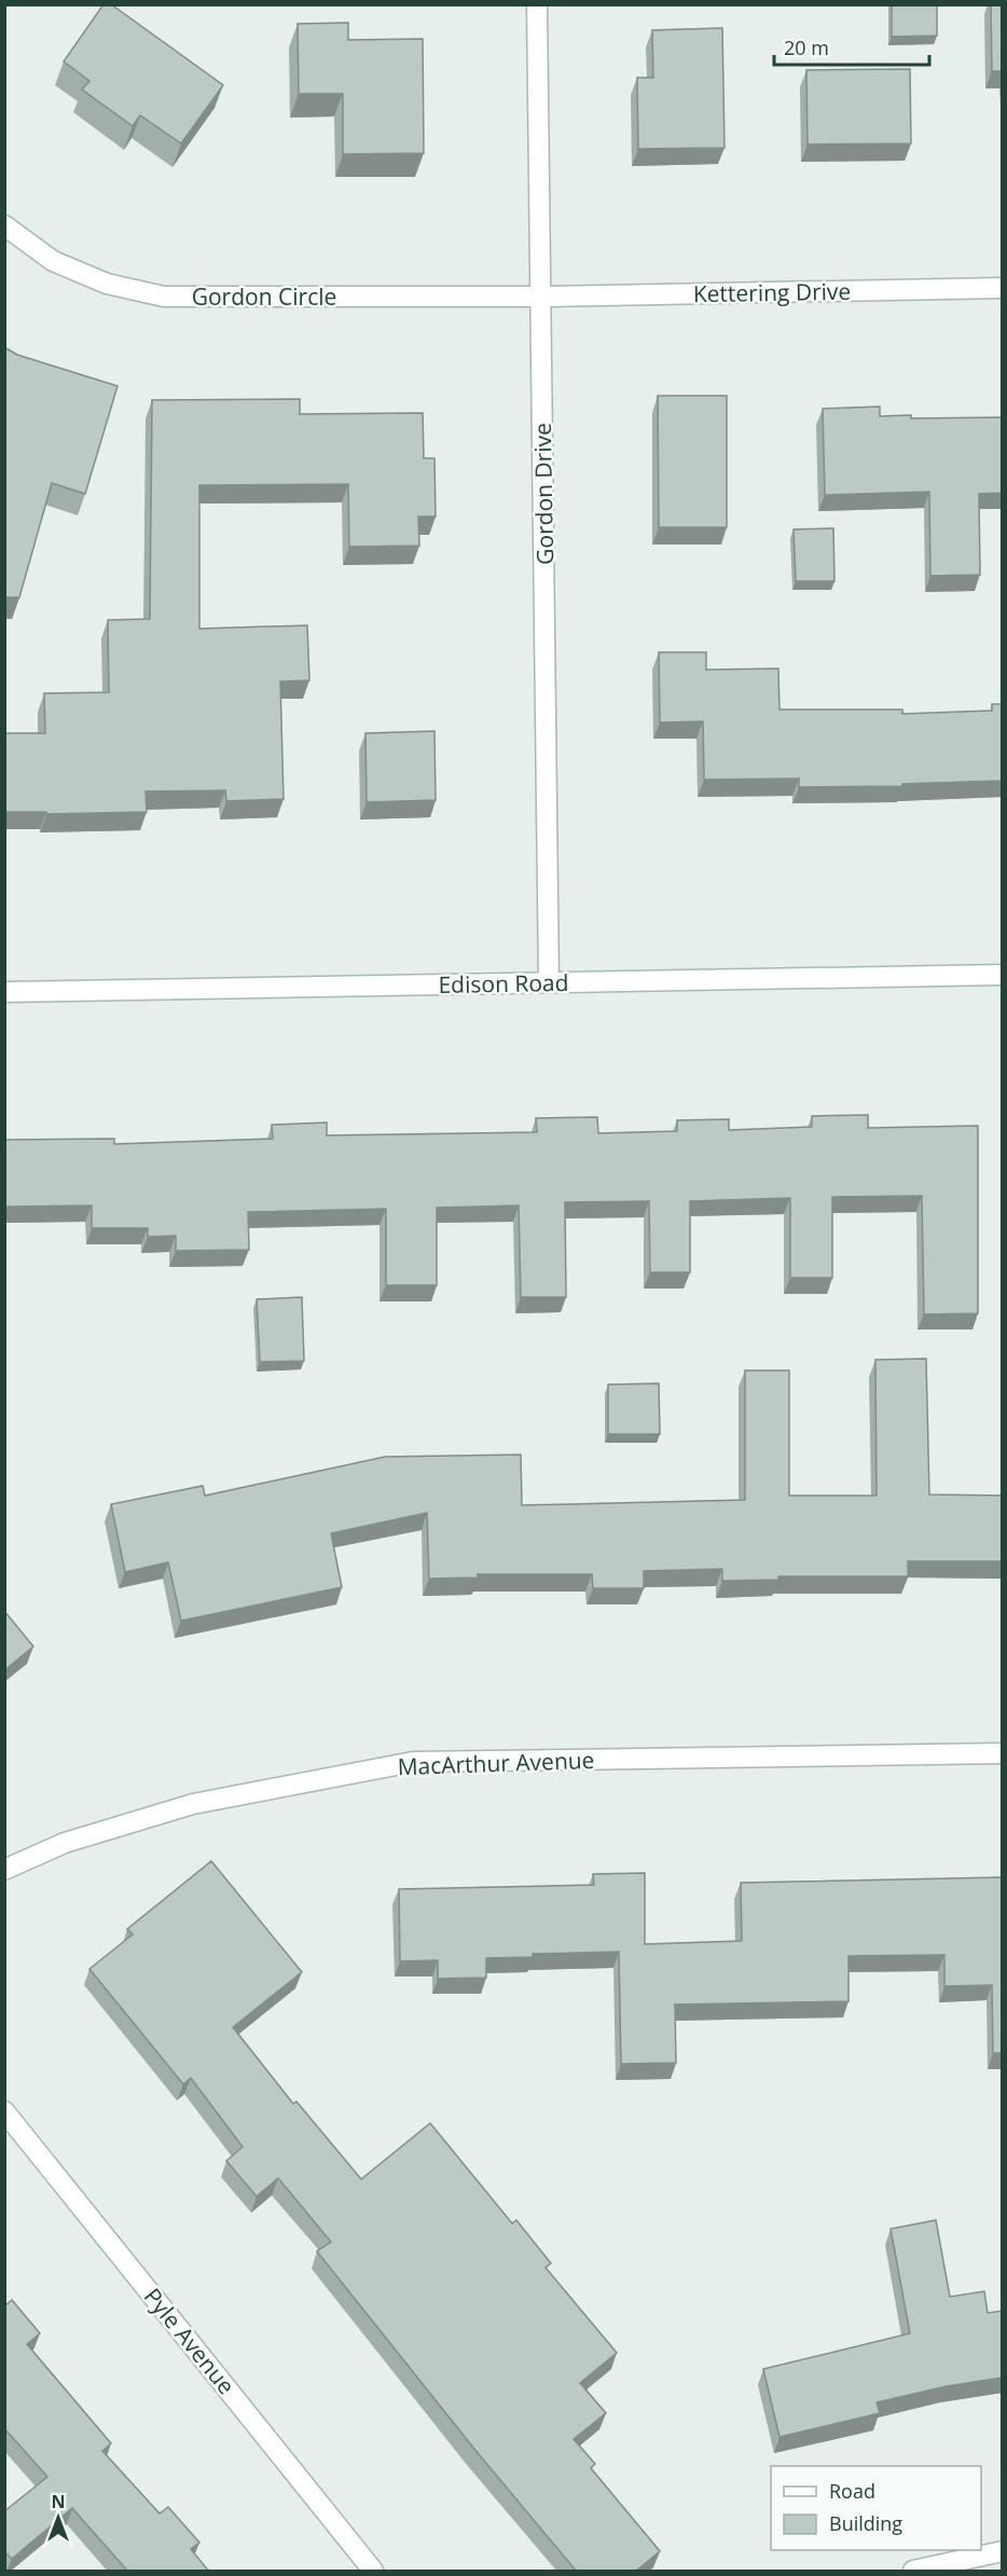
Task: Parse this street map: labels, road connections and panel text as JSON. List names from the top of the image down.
{
  "streets": {
    "street": [
      "Kettering Drive",
      "Gordon Circle",
      "Gordon Drive",
      "Edison Road",
      "MacArthur Avenue",
      "Pyle Avenue"
    ]
  },
  "crossings": [
    ["Kettering Drive", "Gordon Circle"],
    ["Kettering Drive", "Gordon Drive"],
    ["Gordon Circle", "Gordon Drive"],
    ["Gordon Drive", "Edison Road"]
  ],
  "legend": ["Road", "Building"],
  "scale_bar": "20 m",
  "north": "top"
}
